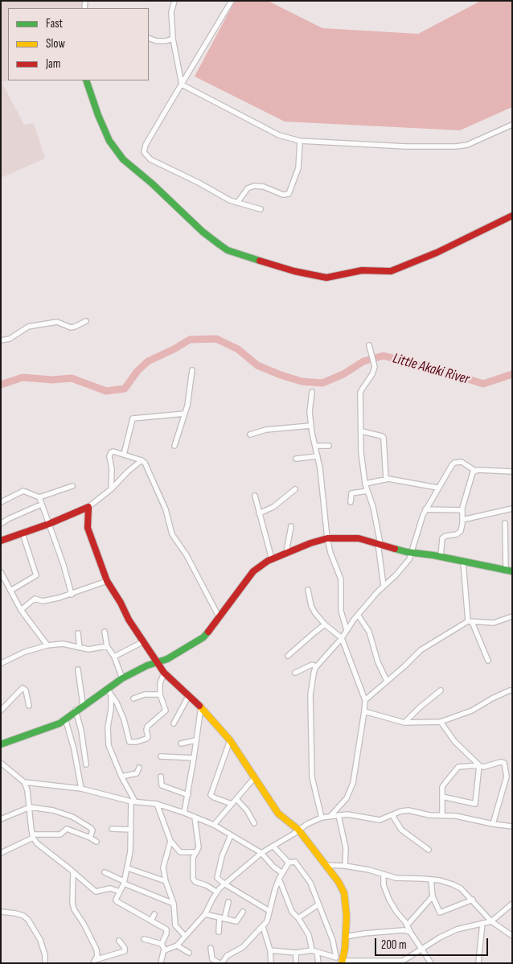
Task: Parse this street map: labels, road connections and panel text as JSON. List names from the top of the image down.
{
  "water": ["Little Akaki River"],
  "legend": ["Fast", "Slow", "Jam"],
  "scale_bar": "200 m"
}
